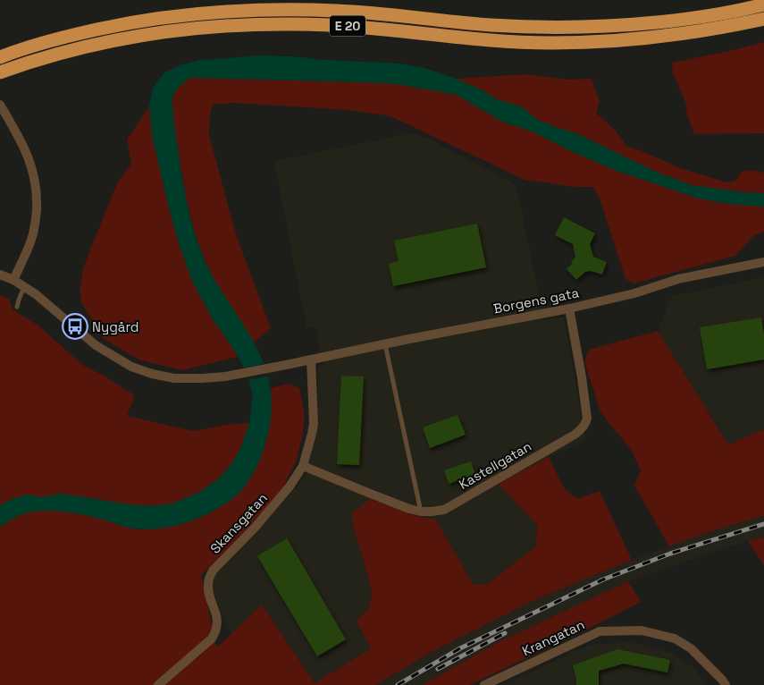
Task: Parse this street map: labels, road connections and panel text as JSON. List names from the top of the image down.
{
  "streets": {
    "highway": ["E 20"],
    "street": [
      "Borgens gata",
      "Kastellgatan",
      "Skansgatan",
      "Krangatan"
    ]
  },
  "crossings": [
    ["Borgens gata", "Kastellgatan"],
    ["Borgens gata", "Skansgatan"],
    ["Kastellgatan", "Skansgatan"]
  ],
  "places": {
    "bus stop": ["Nygård"]
  }
}
